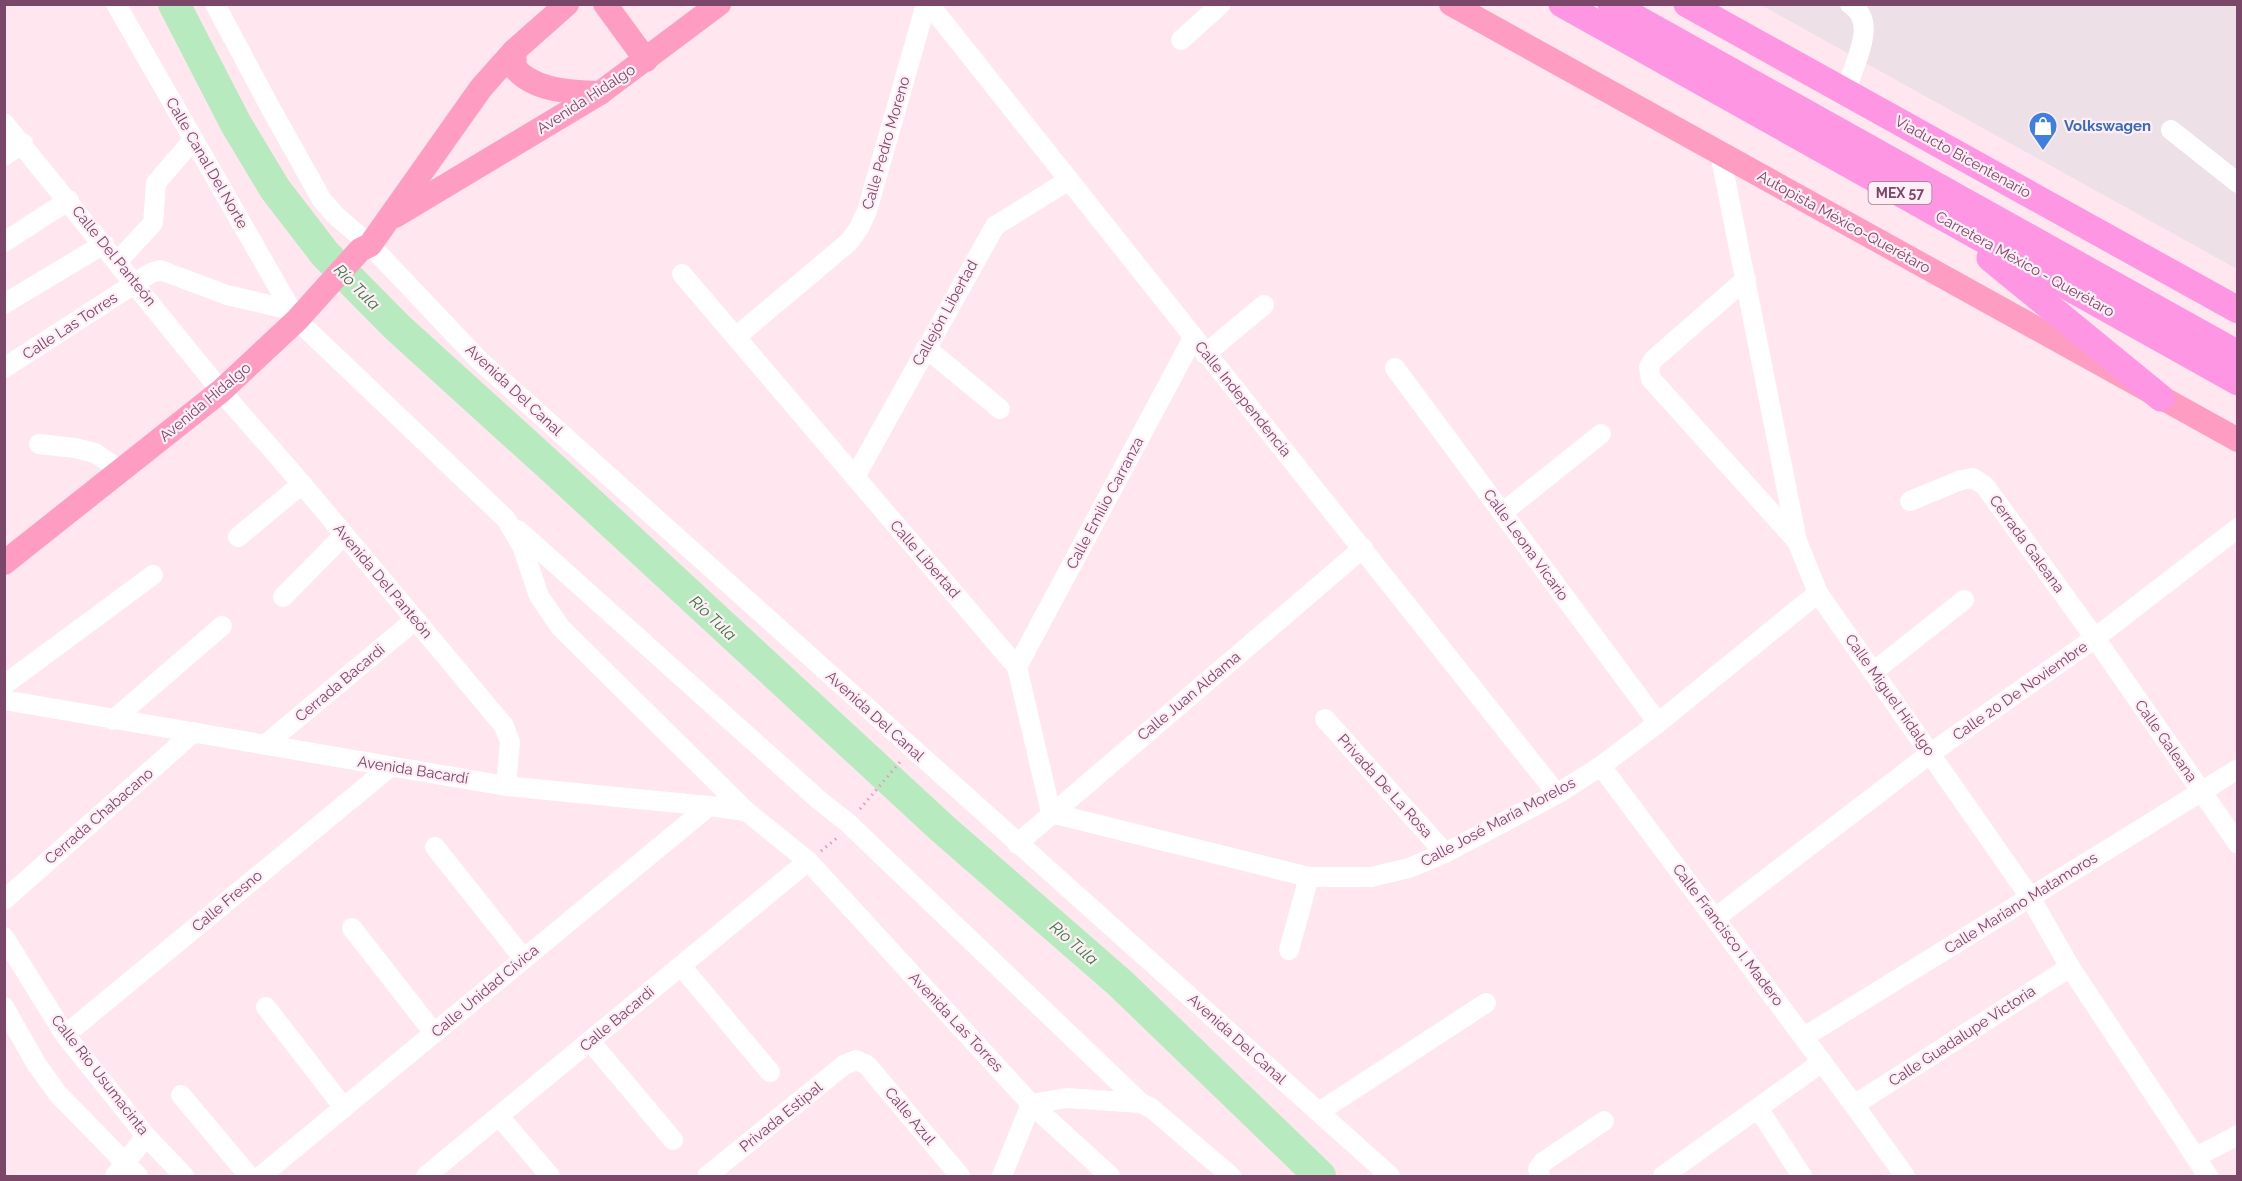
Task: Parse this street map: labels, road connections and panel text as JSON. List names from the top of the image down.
{
  "streets": {
    "highway": ["Viaducto Bicentenario", "MEX 57", "Carretera México - Querétaro"],
    "main road": ["Avenida Hidalgo", "Autopista México-Querétaro"],
    "street": [
      "Calle Pedro Moreno",
      "Calle Canal Del Norte",
      "Calle Del Panteón",
      "Callejón Libertad",
      "Calle Las Torres",
      "Avenida Del Canal",
      "Calle Independencia",
      "Calle Emilio Carranza",
      "Cerrada Galeana",
      "Calle Leona Vicario",
      "Calle Libertad",
      "Avenida Del Panteón",
      "Cerrada Bacardi",
      "Calle 20 De Noviembre",
      "Calle Miguel Hidalgo",
      "Calle Juan Aldama",
      "Calle Galeana",
      "Avenida Bacardí",
      "Privada De La Rosa",
      "Cerrada Chabacano",
      "Calle José María Morelos",
      "Calle Fresno",
      "Calle Mariano Matamoros",
      "Calle Francisco I. Madero",
      "Calle Unidad Cívica",
      "Calle Bacardi",
      "Avenida Las Torres",
      "Calle Guadalupe Victoria",
      "Calle Rio Usumacinta",
      "Calle Azul",
      "Privada Estipal"
    ]
  },
  "crossings": [
    ["Avenida Hidalgo", "Calle Canal Del Norte"],
    ["Avenida Hidalgo", "Calle Del Panteón"],
    ["Avenida Hidalgo", "Calle Las Torres"],
    ["Avenida Hidalgo", "Avenida Del Canal"],
    ["Avenida Hidalgo", "Avenida Del Panteón"],
    ["Calle Pedro Moreno", "Calle Independencia"],
    ["Calle Pedro Moreno", "Calle Libertad"],
    ["Calle Canal Del Norte", "Calle Las Torres"],
    ["Autopista México-Querétaro", "Calle Miguel Hidalgo"],
    ["Calle Del Panteón", "Calle Las Torres"],
    ["Calle Del Panteón", "Avenida Del Panteón"],
    ["Callejón Libertad", "Calle Independencia"],
    ["Callejón Libertad", "Calle Libertad"],
    ["Avenida Del Canal", "Calle Juan Aldama"],
    ["Calle Independencia", "Calle Emilio Carranza"],
    ["Calle Independencia", "Calle Juan Aldama"],
    ["Calle Independencia", "Calle José María Morelos"],
    ["Calle Emilio Carranza", "Calle Libertad"],
    ["Cerrada Galeana", "Calle 20 De Noviembre"],
    ["Cerrada Galeana", "Calle Galeana"],
    ["Calle Leona Vicario", "Calle José María Morelos"],
    ["Calle Libertad", "Calle Juan Aldama"],
    ["Calle Libertad", "Calle José María Morelos"],
    ["Avenida Del Panteón", "Cerrada Bacardi"],
    ["Avenida Del Panteón", "Avenida Bacardí"],
    ["Cerrada Bacardi", "Avenida Bacardí"],
    ["Calle 20 De Noviembre", "Calle Miguel Hidalgo"],
    ["Calle 20 De Noviembre", "Calle Galeana"],
    ["Calle 20 De Noviembre", "Calle Francisco I. Madero"],
    ["Calle Miguel Hidalgo", "Calle José María Morelos"],
    ["Calle Miguel Hidalgo", "Calle Mariano Matamoros"],
    ["Calle Miguel Hidalgo", "Calle Guadalupe Victoria"],
    ["Calle Juan Aldama", "Calle José María Morelos"],
    ["Calle Galeana", "Calle Mariano Matamoros"],
    ["Avenida Bacardí", "Cerrada Chabacano"],
    ["Avenida Bacardí", "Calle Fresno"],
    ["Avenida Bacardí", "Calle Unidad Cívica"],
    ["Privada De La Rosa", "Calle José María Morelos"],
    ["Calle José María Morelos", "Calle Francisco I. Madero"],
    ["Calle Fresno", "Calle Rio Usumacinta"],
    ["Calle Mariano Matamoros", "Calle Francisco I. Madero"],
    ["Calle Francisco I. Madero", "Calle Guadalupe Victoria"],
    ["Calle Bacardi", "Avenida Las Torres"],
    ["Calle Azul", "Privada Estipal"]
  ],
  "water": ["Río Tula"],
  "places": {
    "shop": ["Volkswagen"]
  }
}
